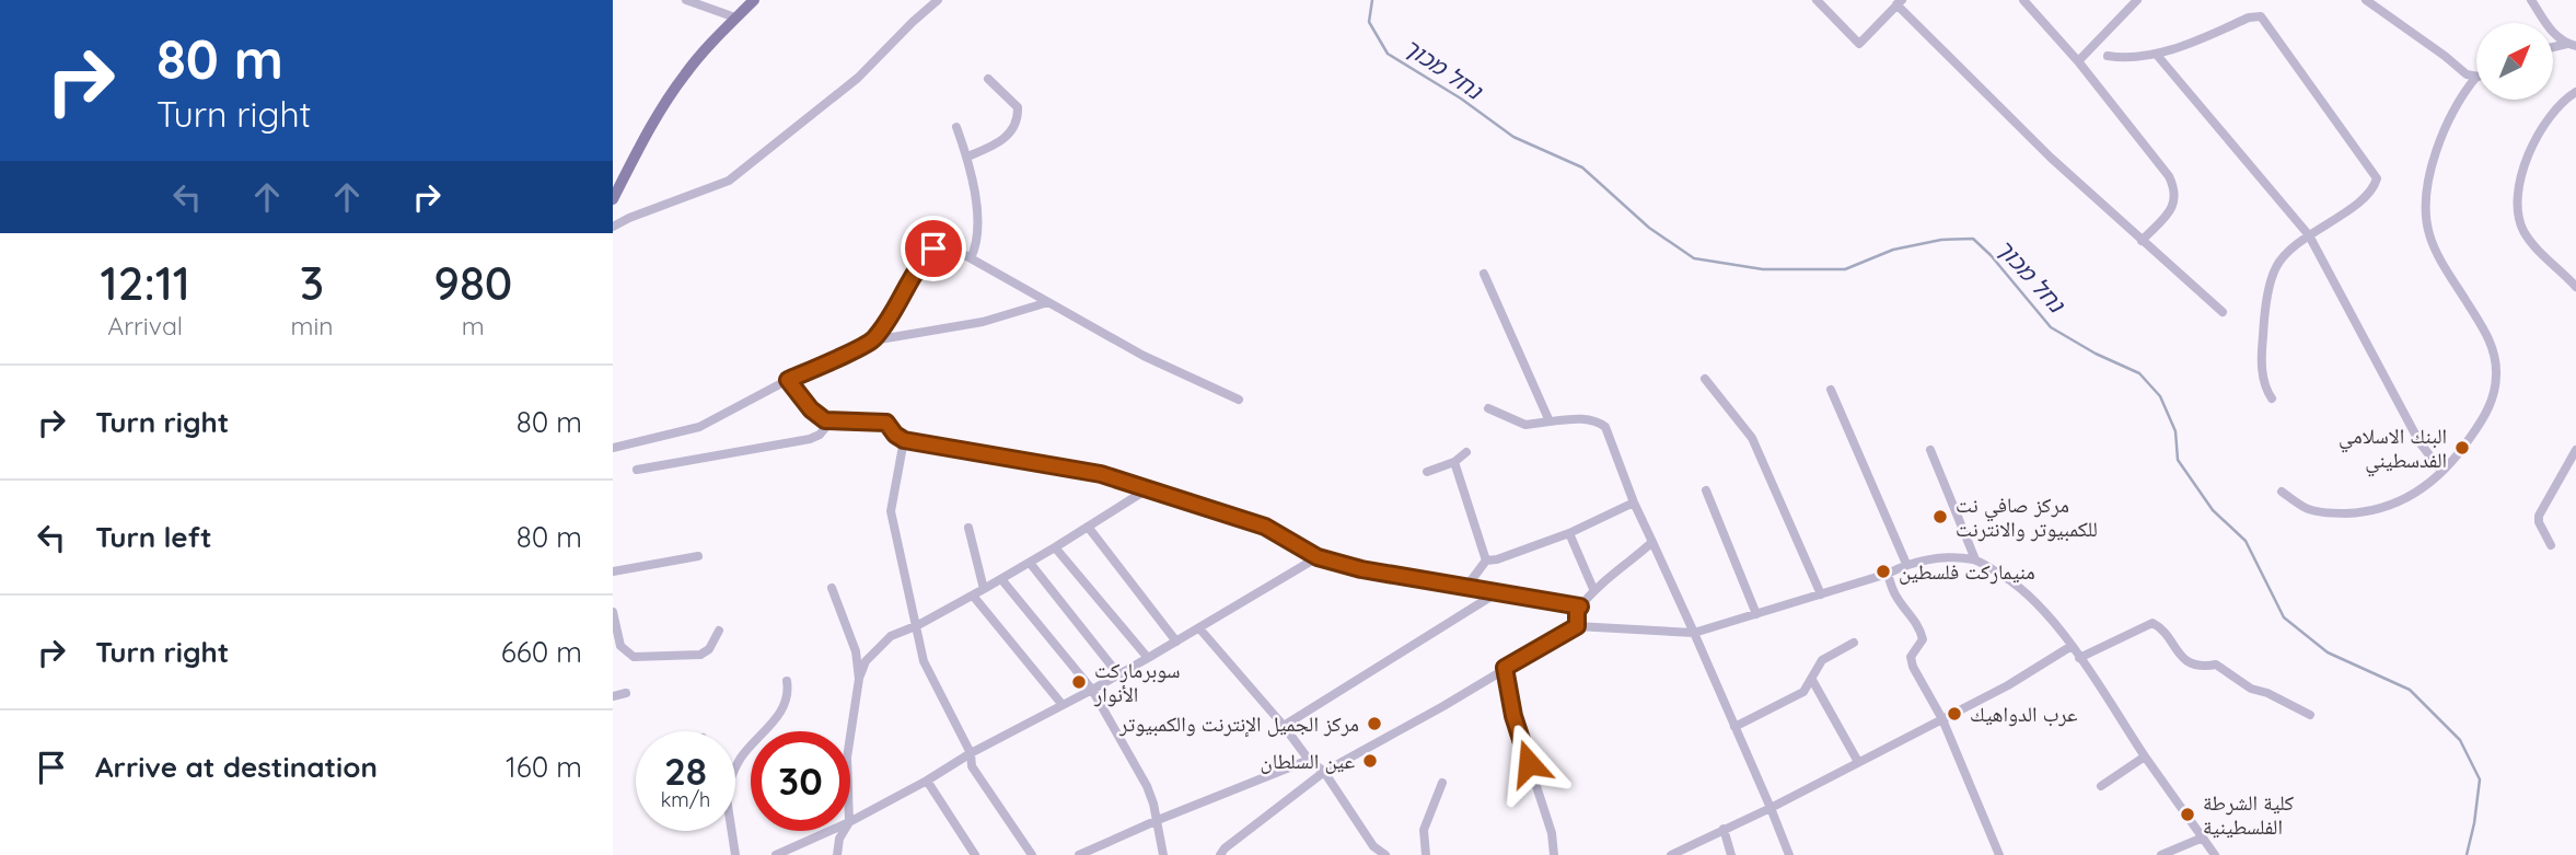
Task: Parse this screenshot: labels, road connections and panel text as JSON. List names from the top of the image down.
{
  "water": ["נחל מכוך"],
  "places": [
    "البنك الاسلامي الفدسطيني",
    "مركز صافي نت للكمبيوتر والانترنت",
    "منيماركت فلسطين",
    "سوبرماركت الأنوار",
    "عرب الدواهيك",
    "مركز الجميل الإنترنت والكمبيوتر",
    "عين السلطان",
    "كلية الشرطة الفلسطينية"
  ],
  "north": "top right",
  "page": {
    "turn": ["80 m", "Turn right"],
    "eta": [
      "12:11",
      "Arrival",
      "3",
      "min",
      "980",
      "m"
    ],
    "list": [
      {
        "name": "Turn right",
        "value": "80 m"
      },
      {
        "name": "Turn left",
        "value": "80 m"
      },
      {
        "name": "Turn right",
        "value": "660 m"
      },
      {
        "name": "Arrive at destination",
        "value": "160 m"
      }
    ],
    "speed": "28 km/h",
    "limit": "30"
  }
}
